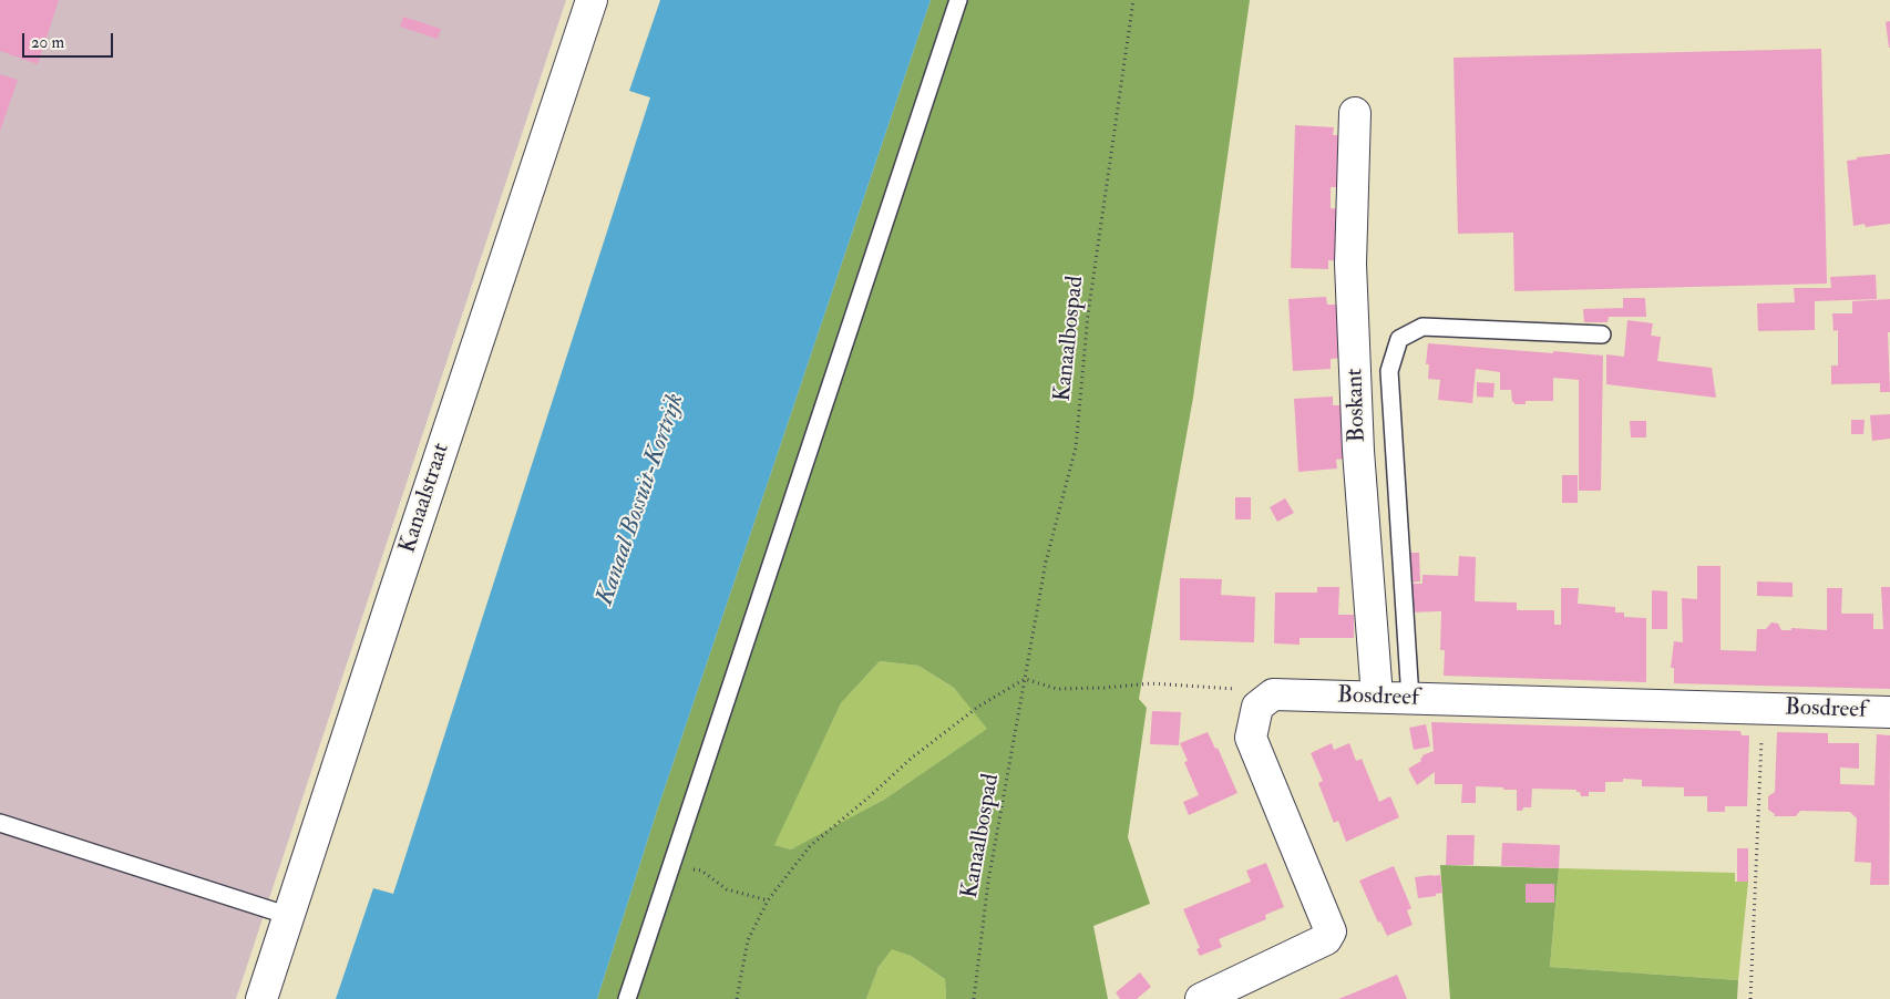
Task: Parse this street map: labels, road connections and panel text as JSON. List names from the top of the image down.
{
  "streets": {
    "street": ["Boskant", "Kanaalstraat", "Bosdreef"],
    "path": ["Kanaalbospad"]
  },
  "crossings": [
    ["Boskant", "Bosdreef"]
  ],
  "water": ["Kanaal Bossuit-Kortrijk"],
  "scale_bar": "20 m"
}
